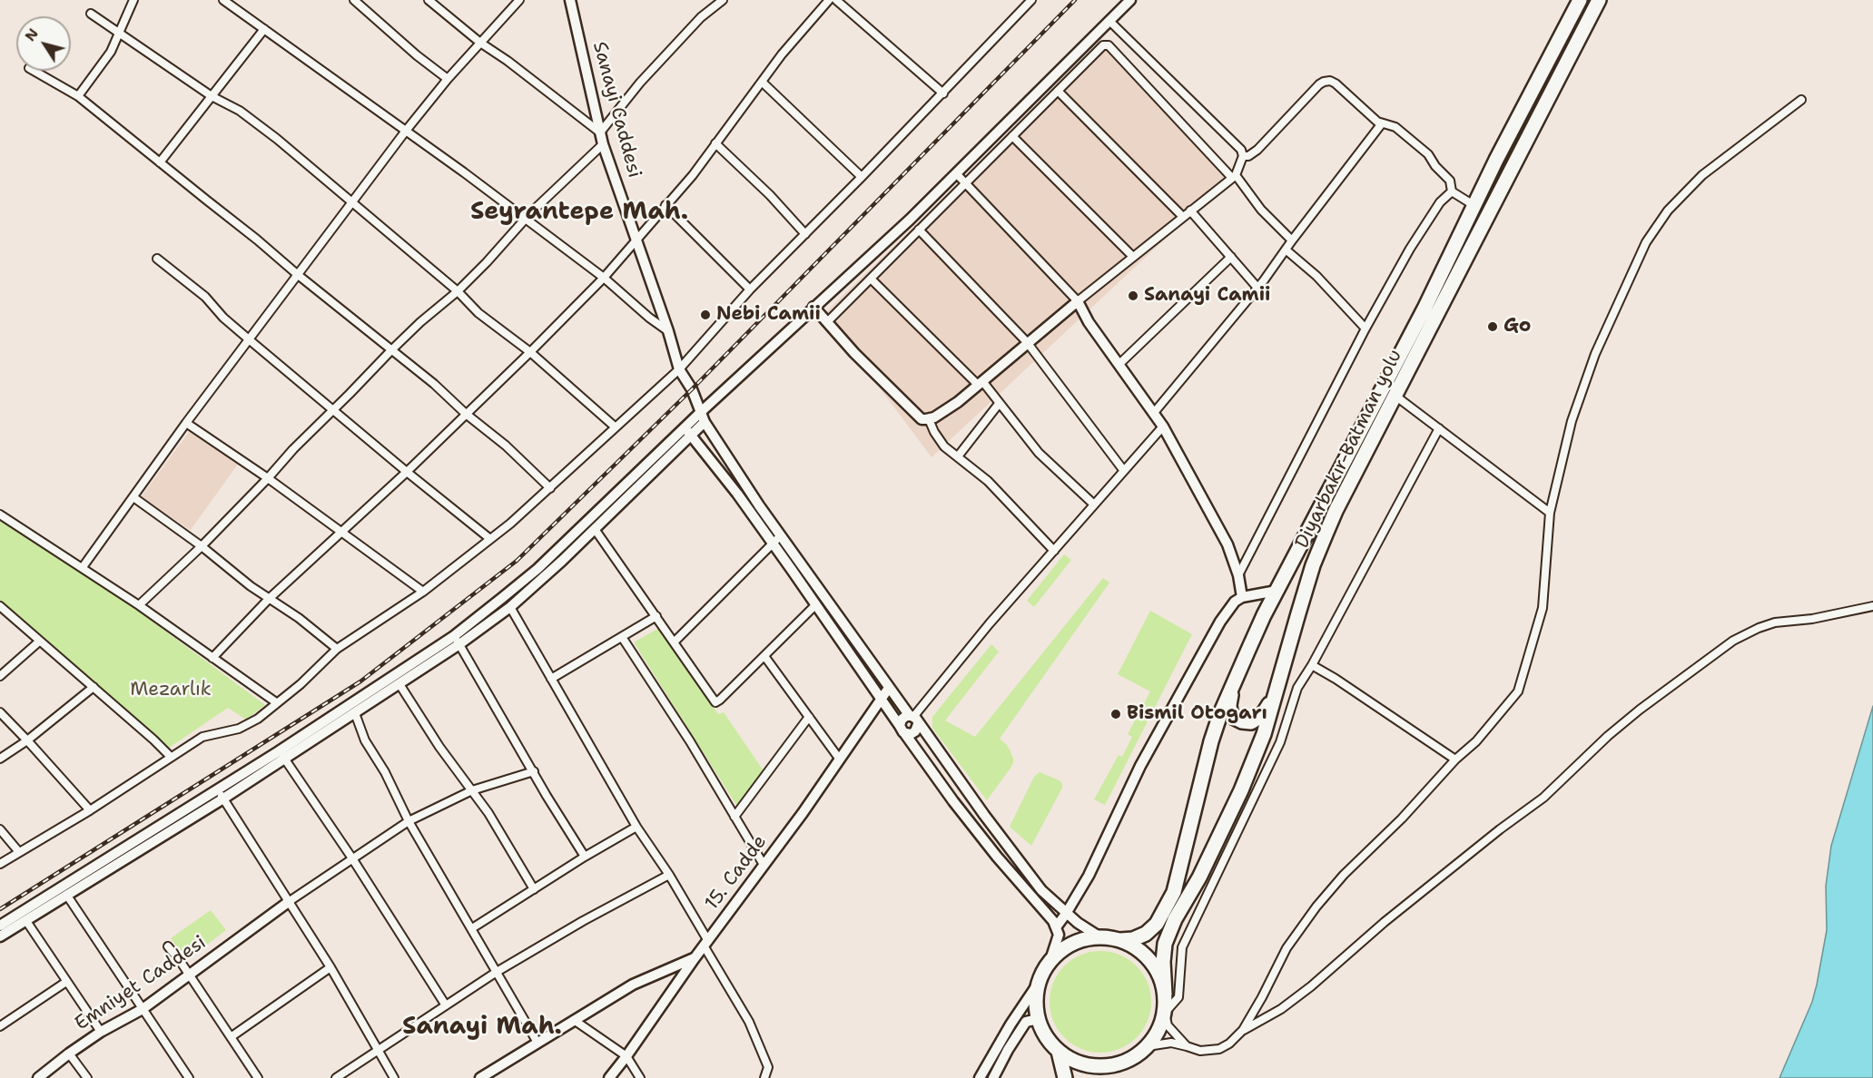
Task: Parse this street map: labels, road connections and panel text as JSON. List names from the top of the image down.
{
  "streets": {
    "highway": ["Diyarbakır-Batman yolu"],
    "street": ["Sanayi Caddesi", "15. Cadde", "Emniyet Caddesi"]
  },
  "districts": ["Seyrantepe Mah.", "Sanayi Mah."],
  "parks": ["Mezarlık"],
  "places": [
    "Sanayi Camii",
    "Nebi Camii",
    "Go",
    "Bismil Otogarı"
  ],
  "north": "top left"
}
